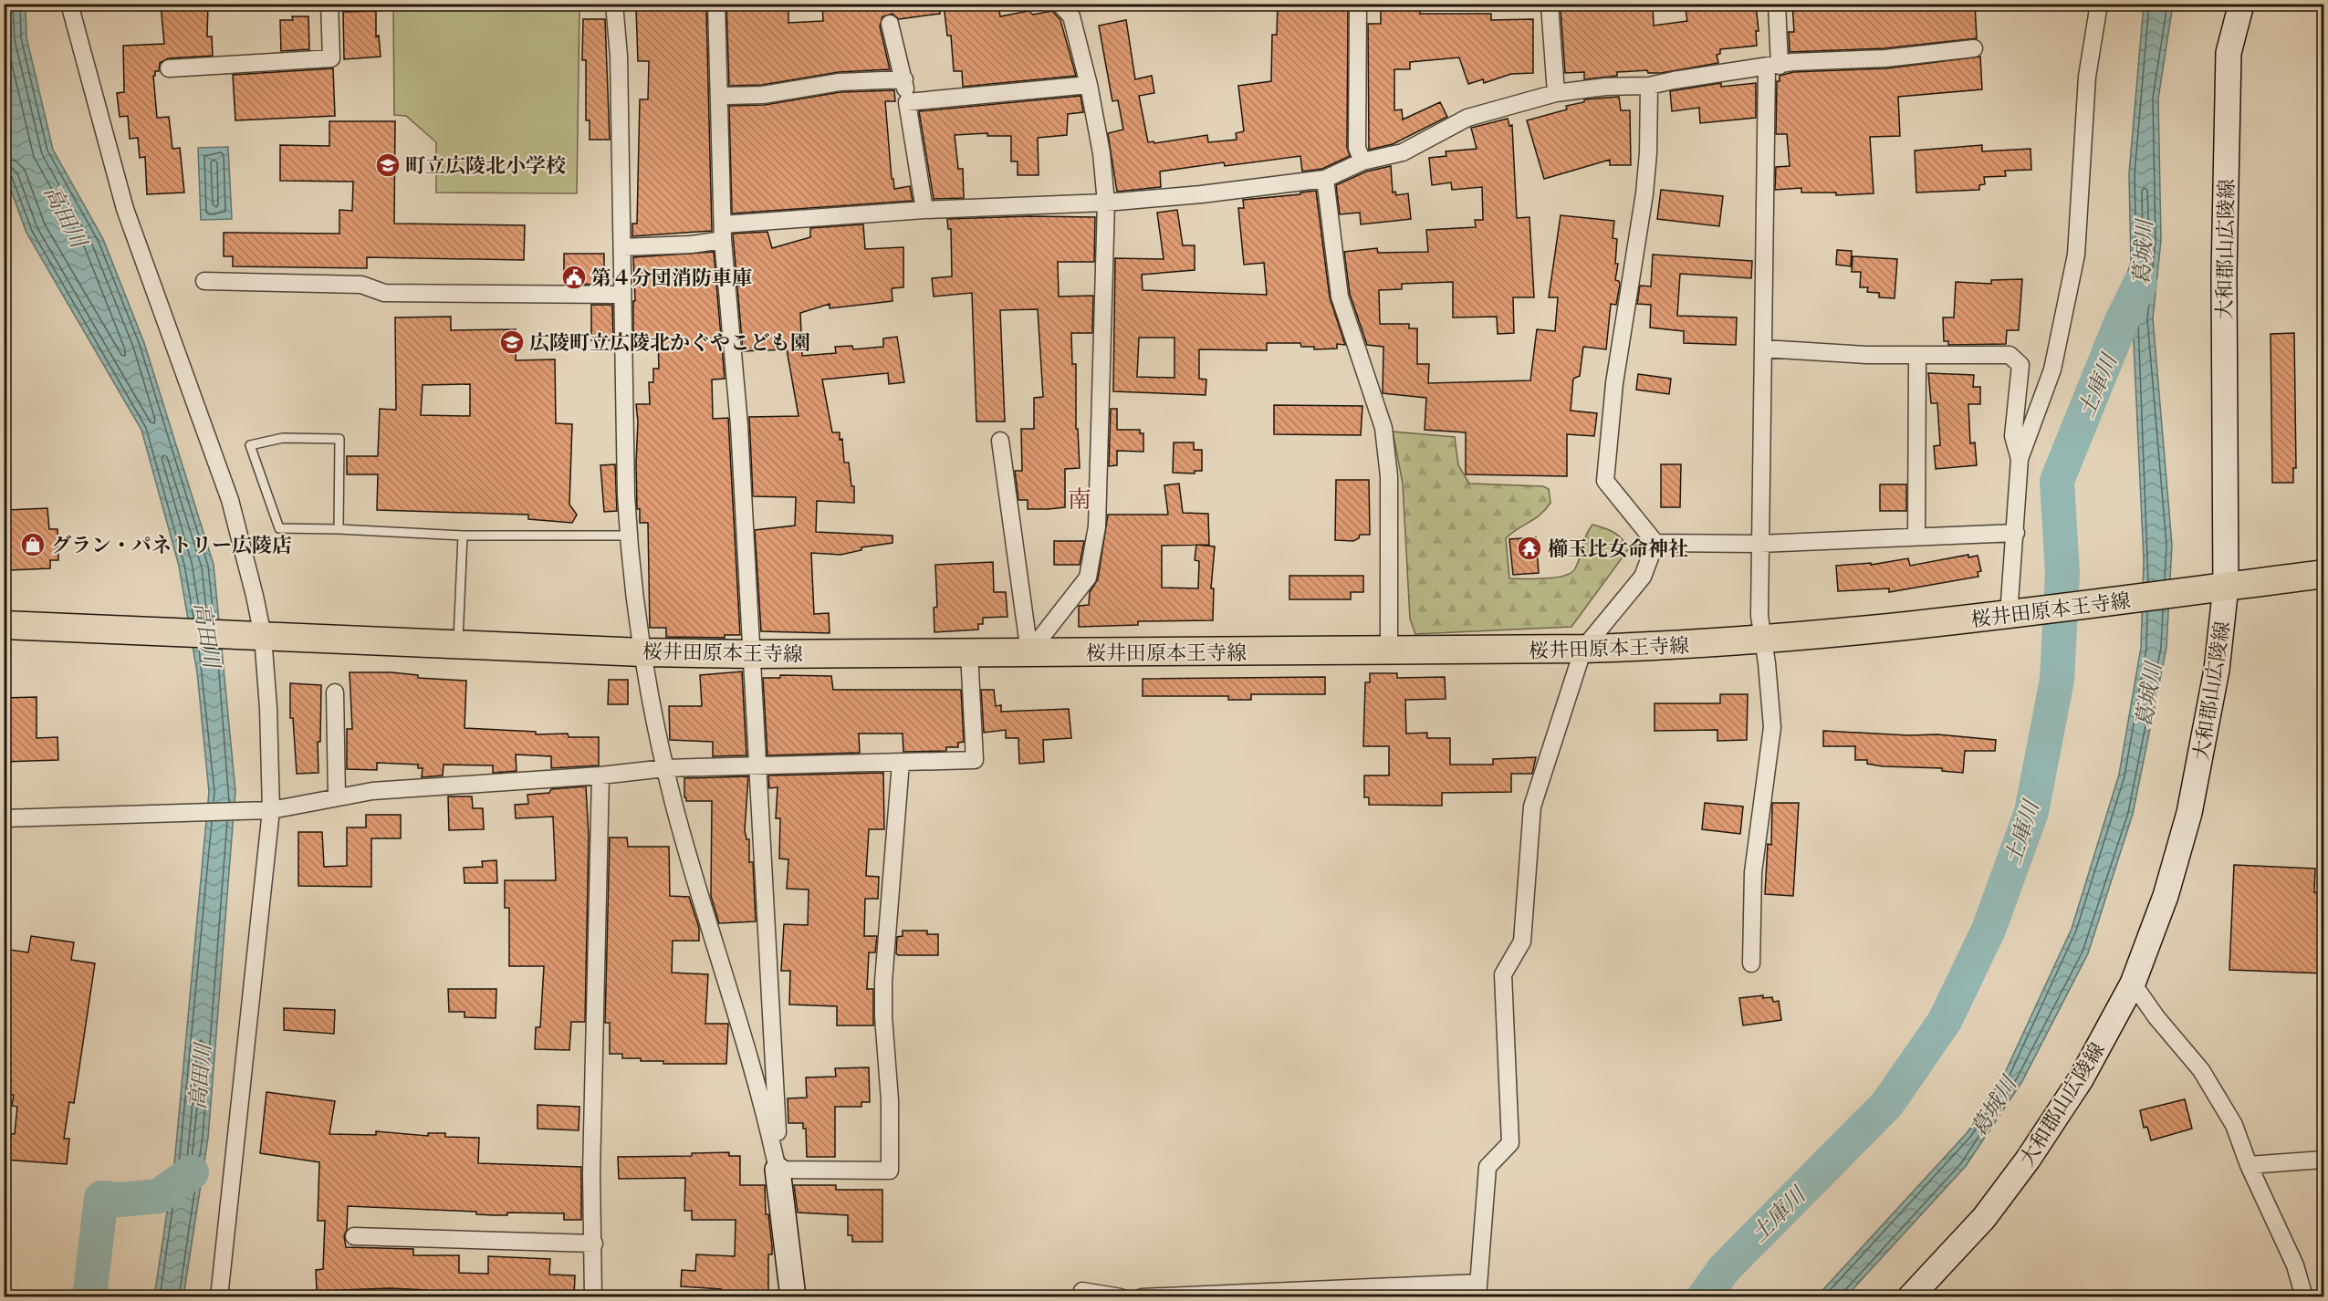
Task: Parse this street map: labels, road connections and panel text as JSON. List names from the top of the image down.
{
  "streets": {
    "main road": ["大和郡山広陵線", "桜井田原本王寺線"]
  },
  "crossings": [
    ["大和郡山広陵線", "桜井田原本王寺線"]
  ],
  "districts": ["南"],
  "water": ["高田川", "葛城川", "土庫川"],
  "places": {
    "school or university": ["町立広陵北小学校", "広陵町立広陵北かぐやこども園"],
    "public building": ["第４分団消防車庫"],
    "shop": ["グラン・パネトリー広陵店"],
    "temple": ["櫛玉比女命神社"]
  }
}
